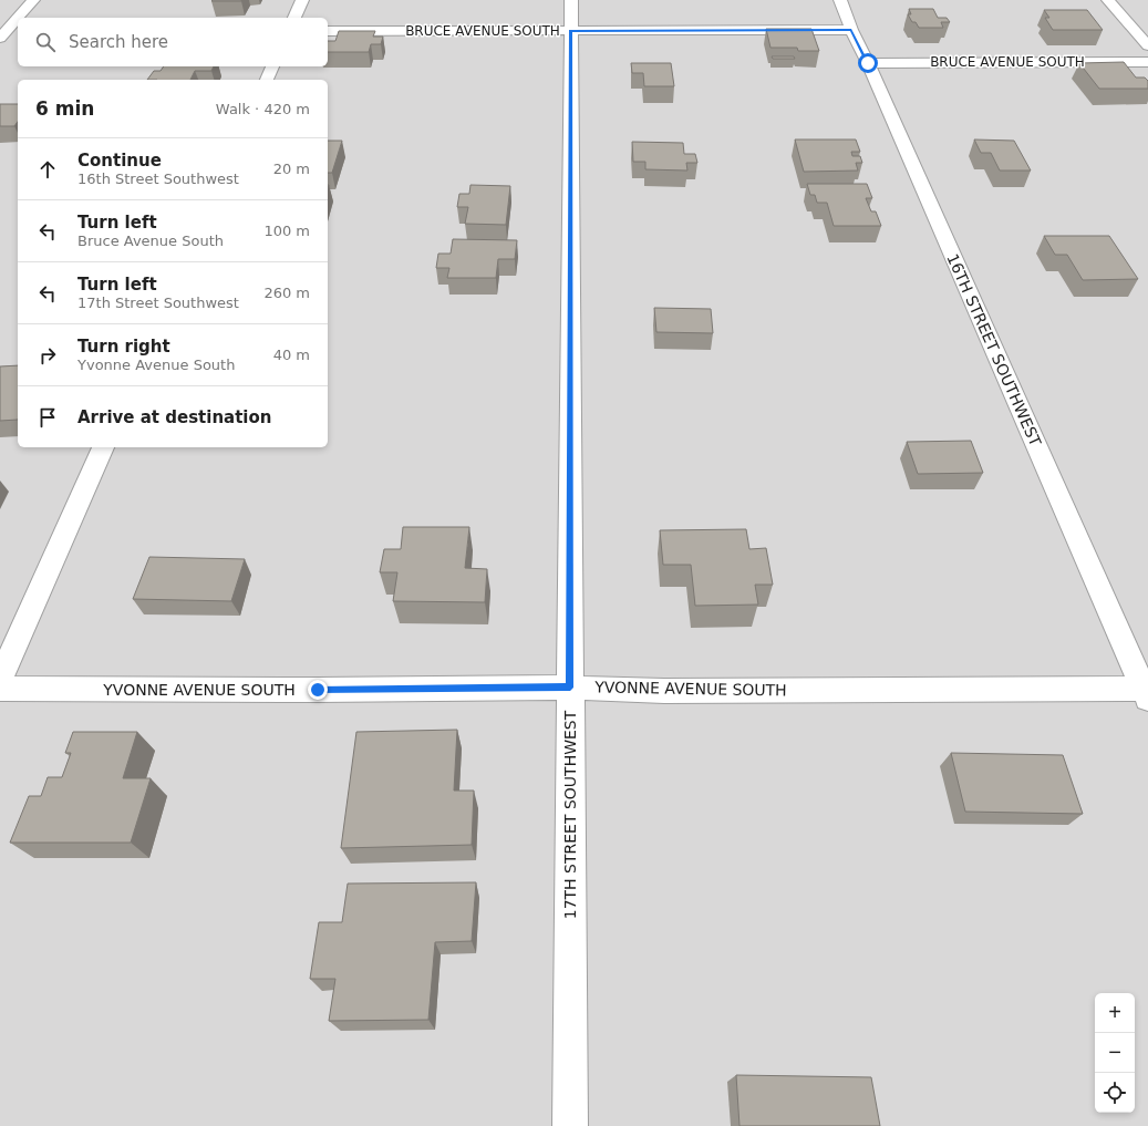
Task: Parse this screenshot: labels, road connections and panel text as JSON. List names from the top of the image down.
{
  "streets": {
    "street": [
      "BRUCE AVENUE SOUTH",
      "16TH STREET SOUTHWEST",
      "YVONNE AVENUE SOUTH",
      "17TH STREET SOUTHWEST"
    ]
  },
  "crossings": [
    ["BRUCE AVENUE SOUTH", "16TH STREET SOUTHWEST"],
    ["BRUCE AVENUE SOUTH", "17TH STREET SOUTHWEST"],
    ["16TH STREET SOUTHWEST", "YVONNE AVENUE SOUTH"],
    ["YVONNE AVENUE SOUTH", "17TH STREET SOUTHWEST"]
  ],
  "page": {
    "search": "Search here",
    "heading": ["6 min", "Walk · 420 m"],
    "list": [
      ["Continue", "16th Street Southwest", "20 m"],
      ["Turn left", "Bruce Avenue South", "100 m"],
      ["Turn left", "17th Street Southwest", "260 m"],
      ["Turn right", "Yvonne Avenue South", "40 m"],
      "Arrive at destination"
    ],
    "map_buttons": ["+", "−"]
  }
}
